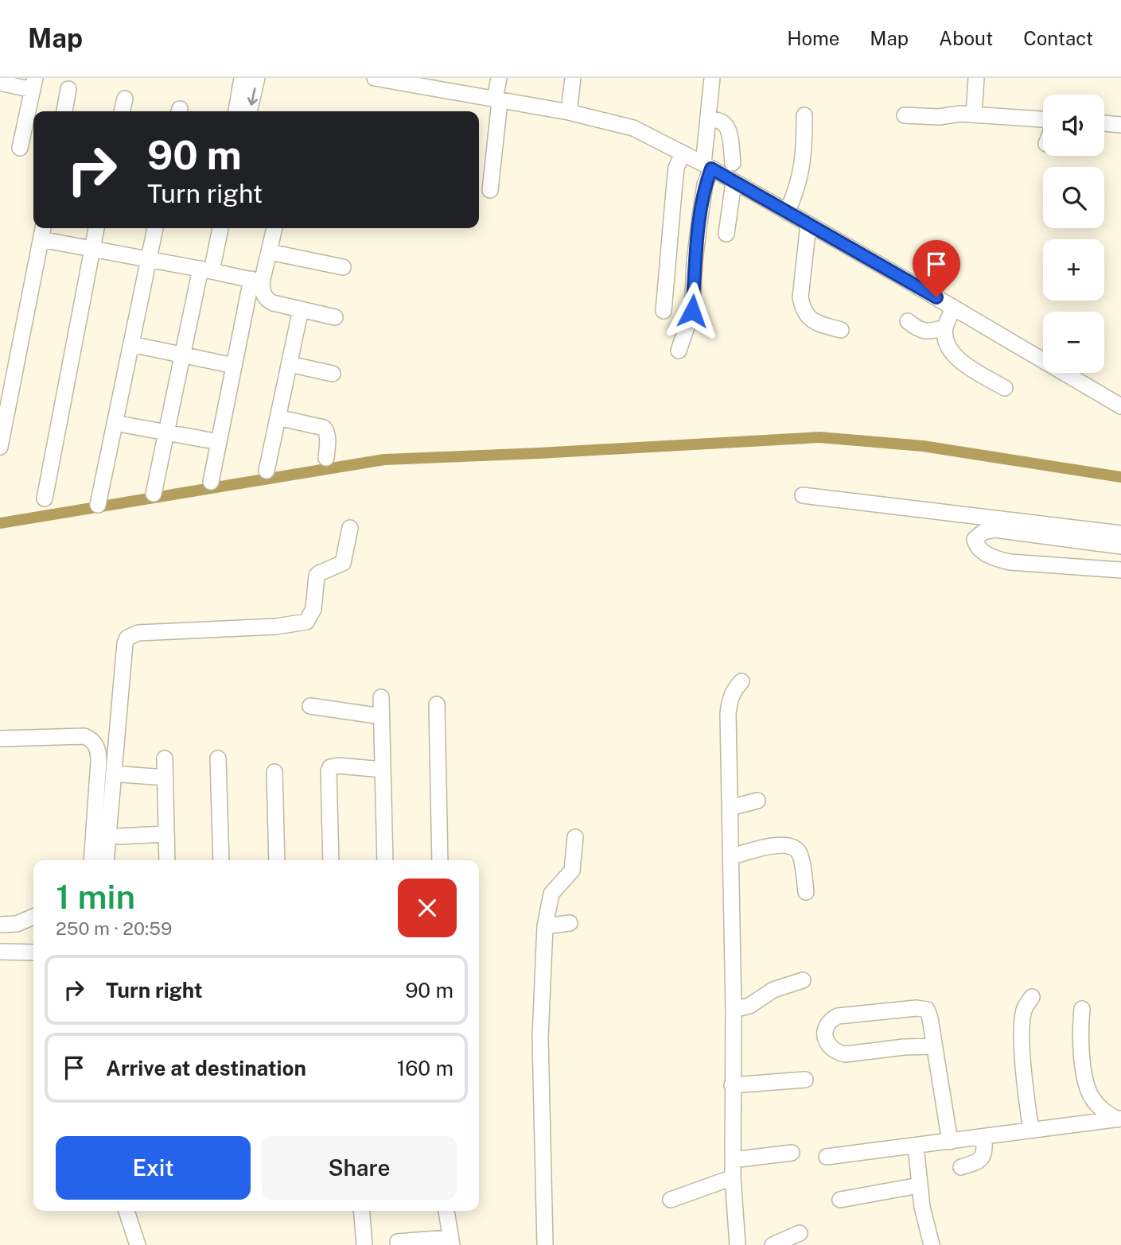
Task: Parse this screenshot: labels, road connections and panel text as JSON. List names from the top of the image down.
{
  "page": {
    "header": "Map",
    "nav": [
      "Home",
      "Map",
      "About",
      "Contact"
    ],
    "map_buttons": ["+", "−"],
    "turn": ["90 m", "Turn right"],
    "heading": ["1 min", "250 m · 20:59"],
    "list": [
      {
        "name": "Turn right",
        "value": "90 m"
      },
      {
        "name": "Arrive at destination",
        "value": "160 m"
      }
    ],
    "buttons": ["Exit", "Share"]
  }
}
